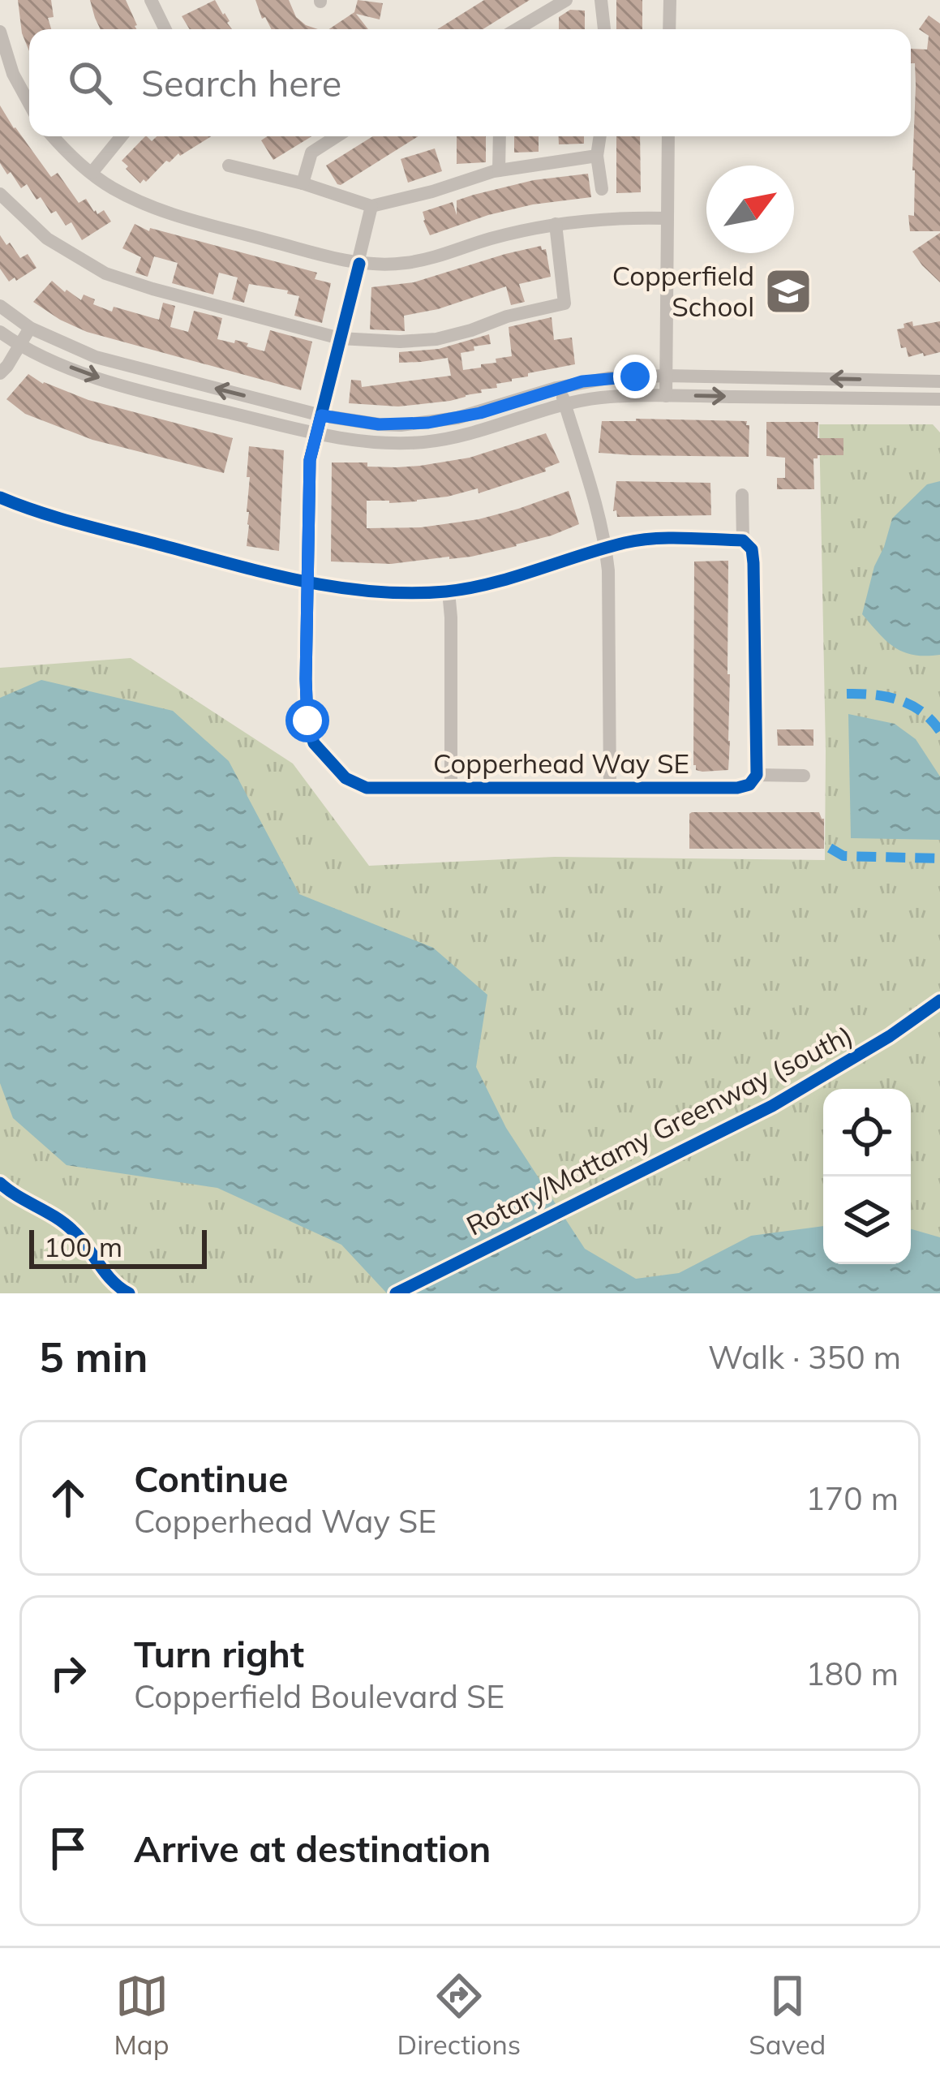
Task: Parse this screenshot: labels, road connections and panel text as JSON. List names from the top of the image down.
{
  "streets": {
    "street": ["Copperhead Way SE"],
    "cycle path": ["Rotary/Mattamy Greenway (south)"]
  },
  "places": {
    "school or university": ["Copperfield School"]
  },
  "scale_bar": "100 m",
  "north": "top right",
  "page": {
    "search": "Search here",
    "scale": "100 m",
    "heading": ["5 min", "Walk · 350 m"],
    "list": [
      ["Continue", "Copperhead Way SE", "170 m"],
      ["Turn right", "Copperfield Boulevard SE", "180 m"],
      "Arrive at destination"
    ],
    "nav": ["Map", "Directions", "Saved"]
  }
}
